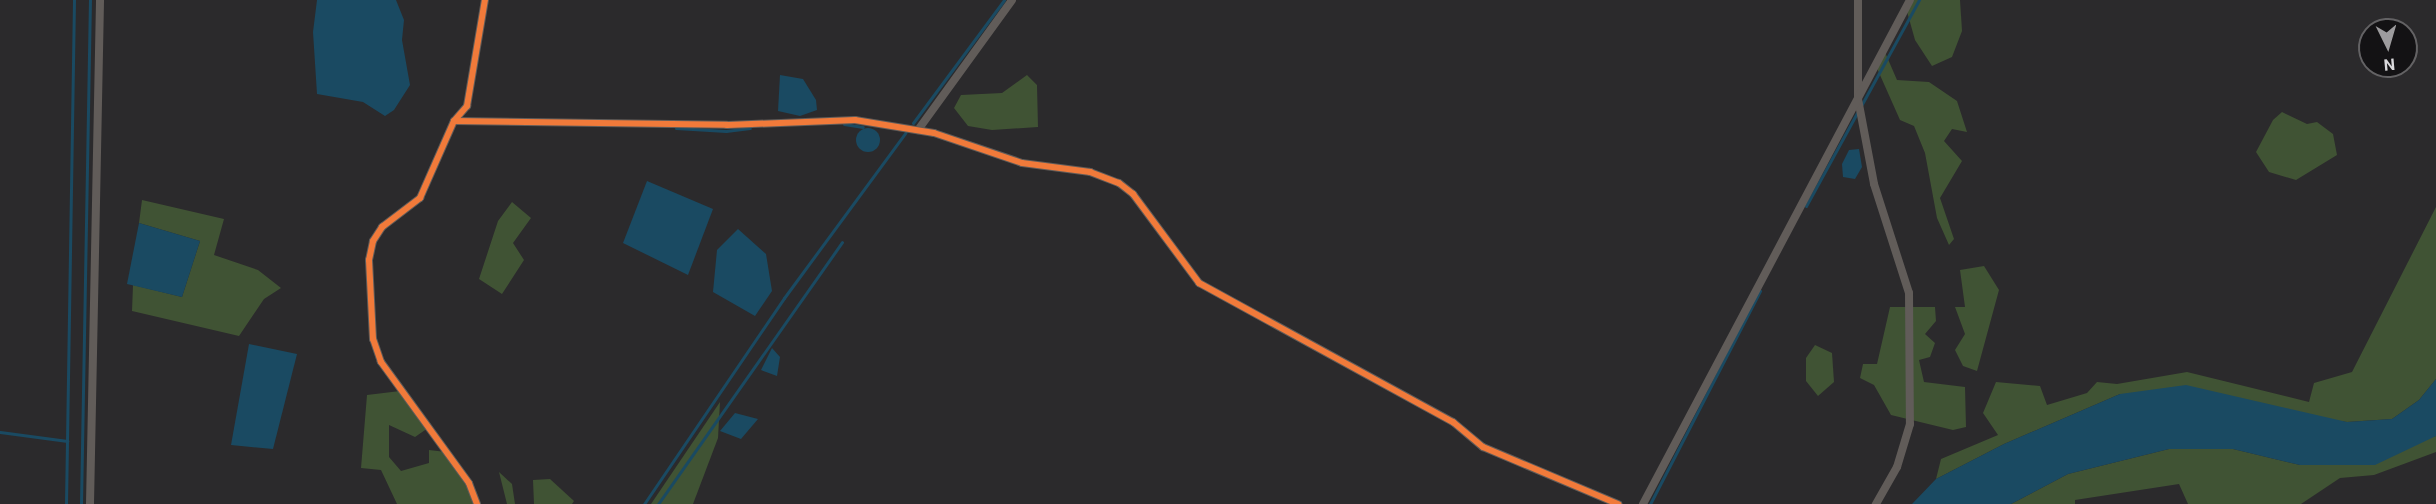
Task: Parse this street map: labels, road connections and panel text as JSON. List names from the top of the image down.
{
  "north": "bottom"
}
